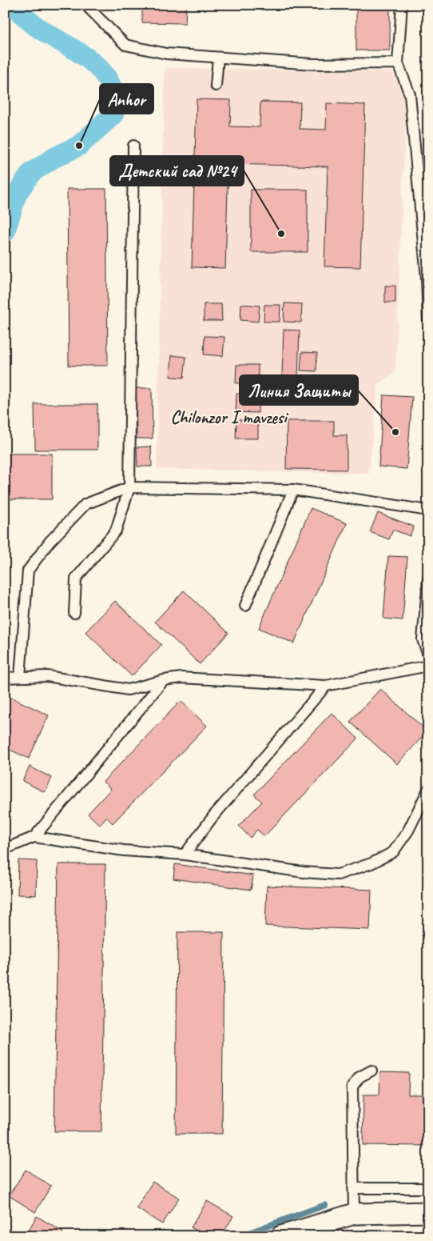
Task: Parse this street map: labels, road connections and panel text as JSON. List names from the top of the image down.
{
  "districts": ["Chilonzor I mavzesi"],
  "places": ["Anhor", "Детский сад №24", "Линия Защиты"]
}
